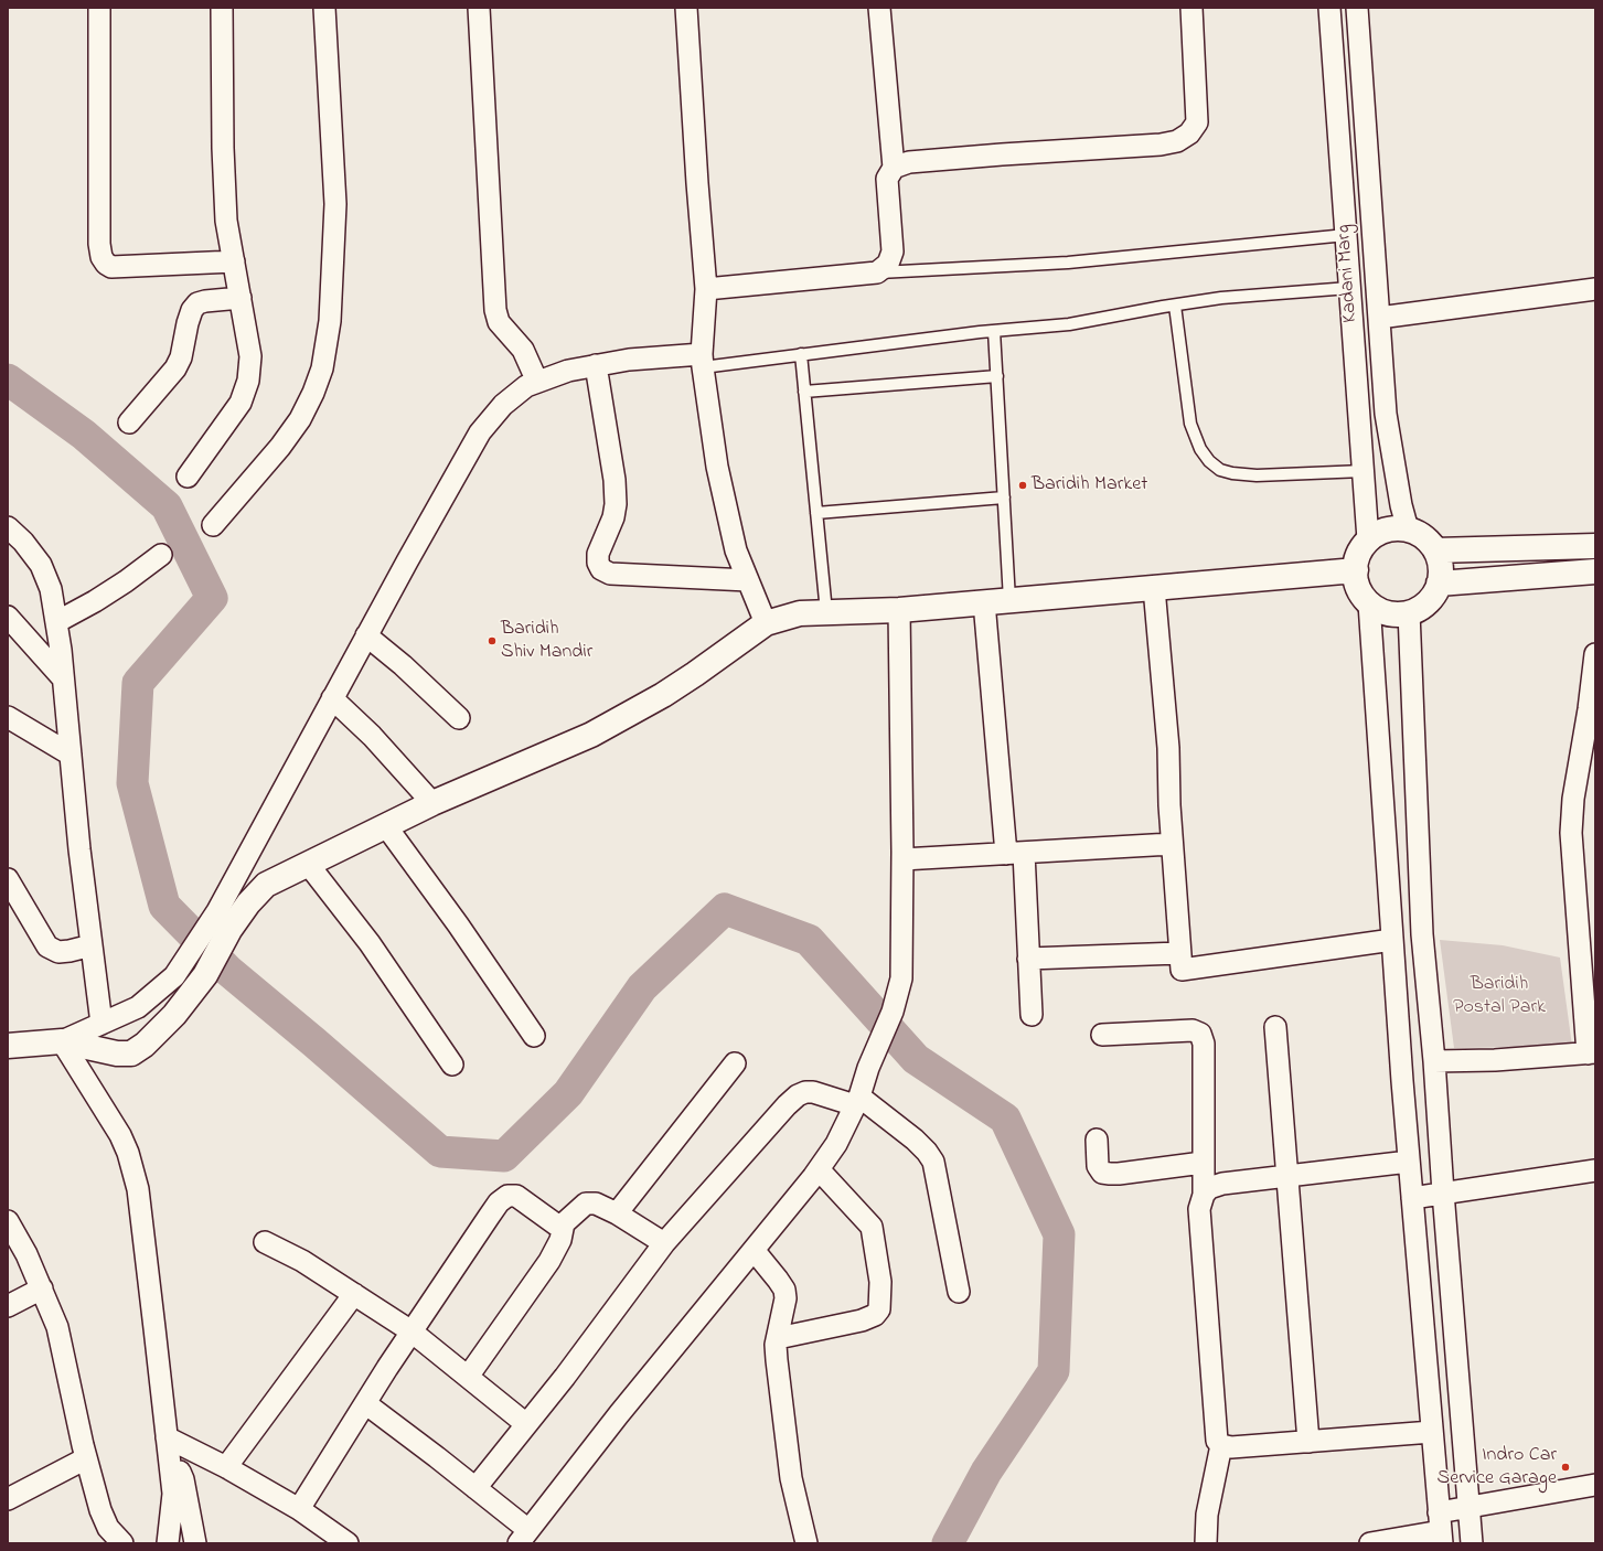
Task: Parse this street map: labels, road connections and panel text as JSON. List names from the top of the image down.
{
  "streets": {
    "street": ["Kadani Marg"]
  },
  "parks": ["Baridih Postal Park"],
  "places": ["Baridih Market", "Baridih Shiv Mandir", "Indro Car Service Garage"]
}
